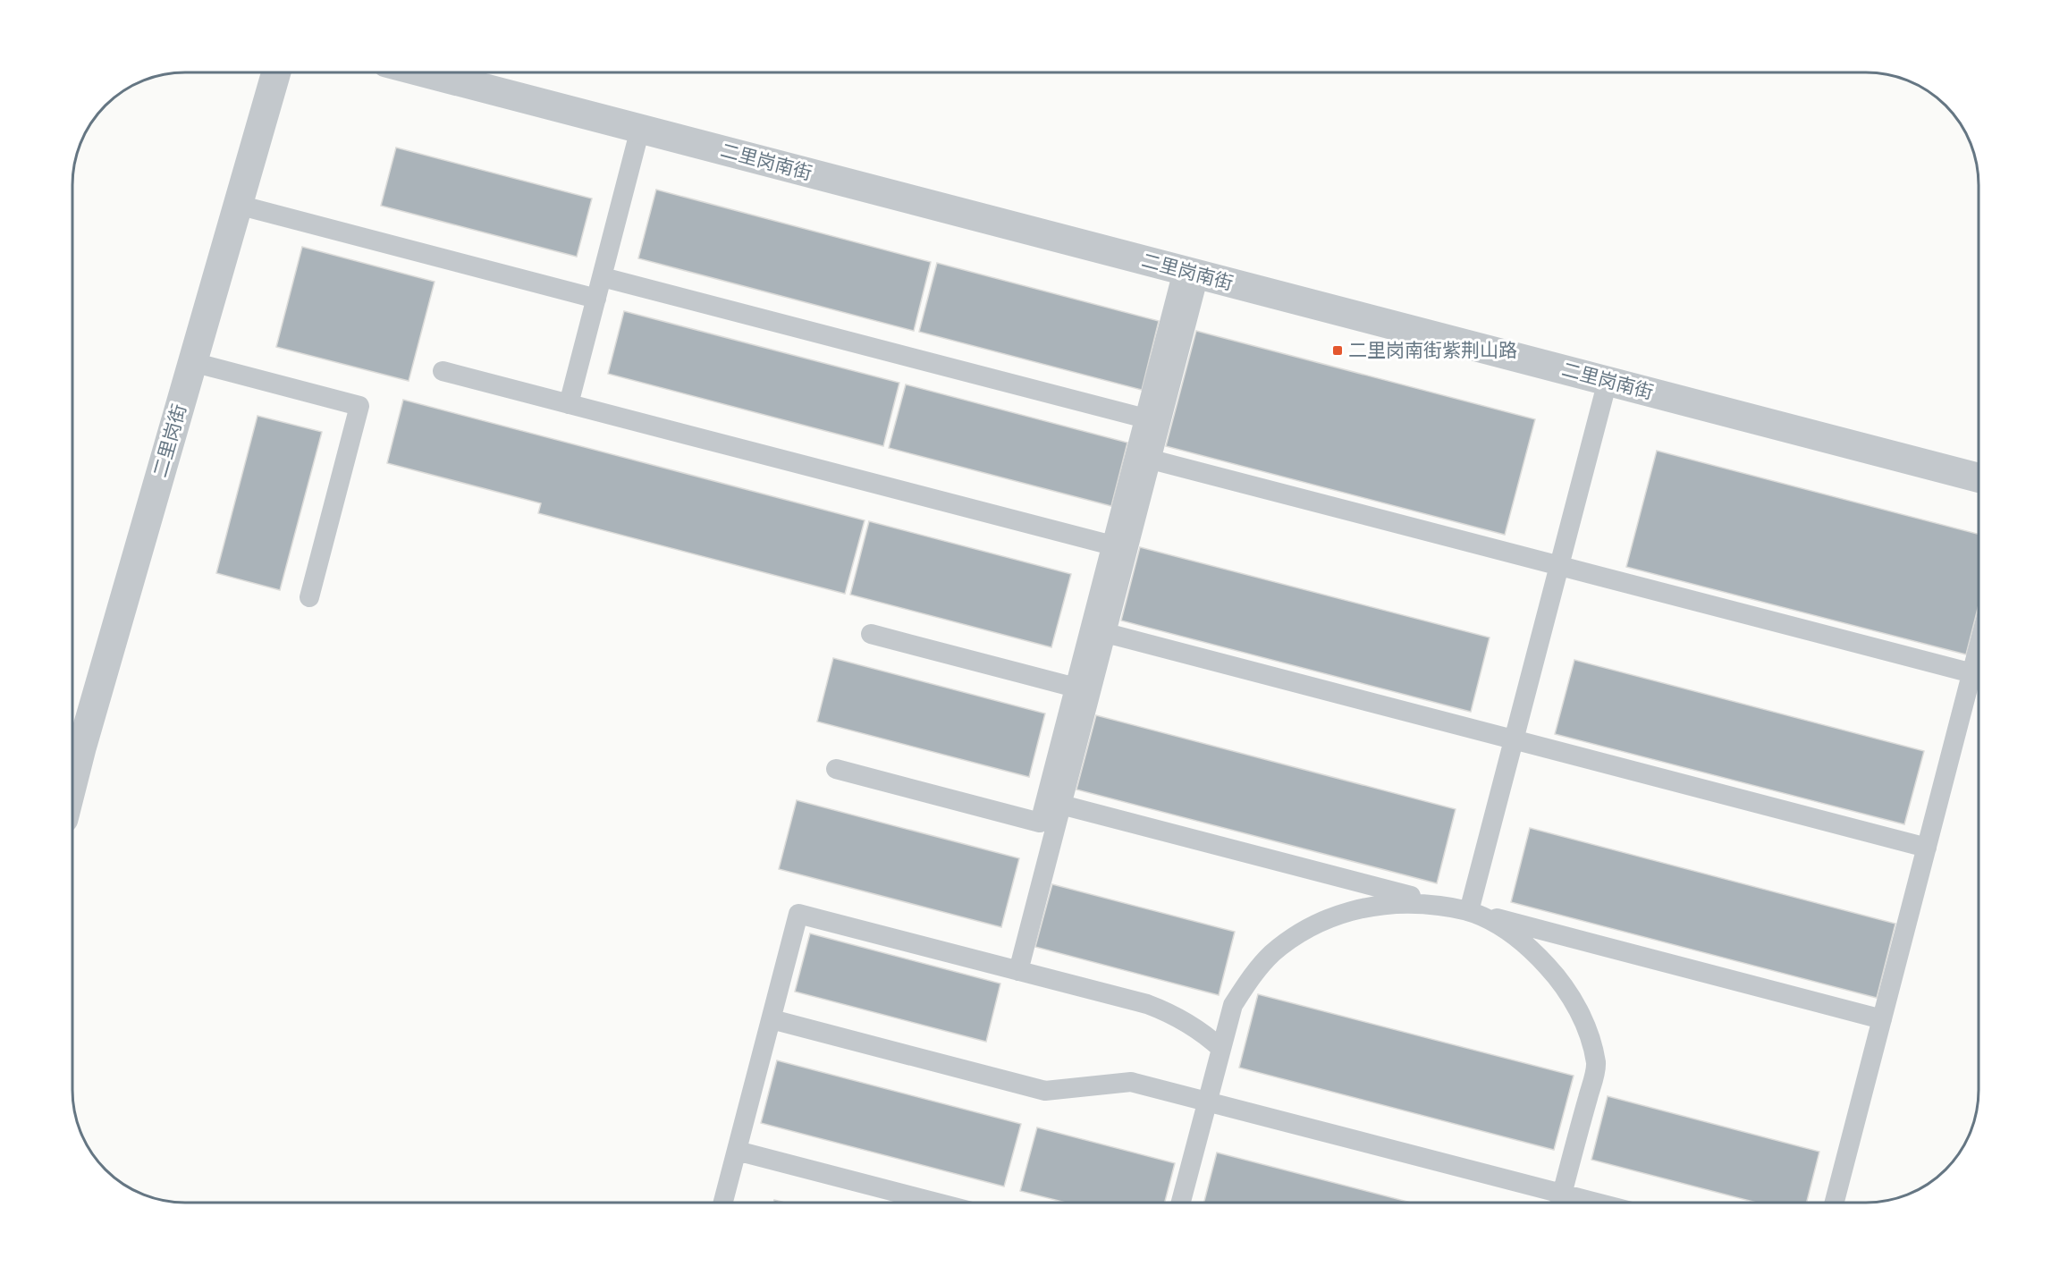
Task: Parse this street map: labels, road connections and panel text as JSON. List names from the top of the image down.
{
  "streets": {
    "street": ["二里岗南街", "二里岗街"]
  },
  "places": {
    "transit": ["二里岗南街紫荆山路"]
  }
}
